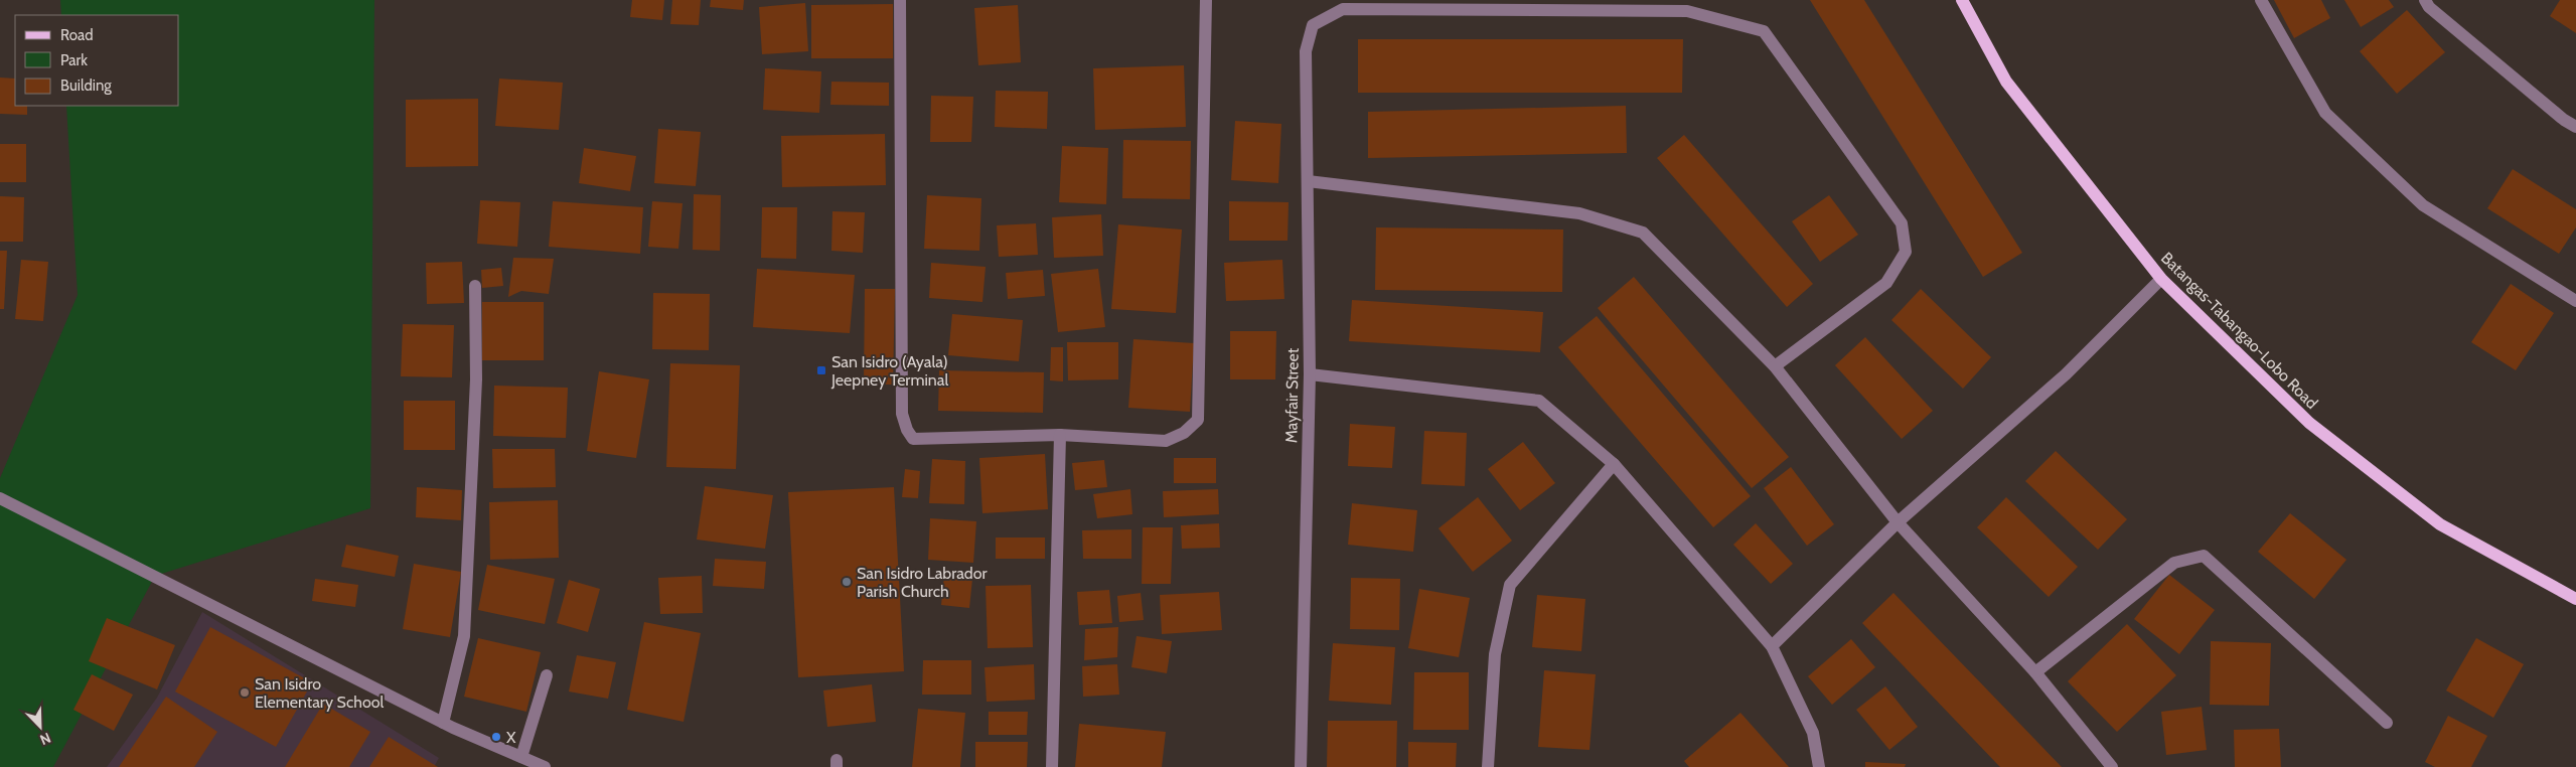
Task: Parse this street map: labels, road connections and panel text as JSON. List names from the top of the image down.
{
  "streets": {
    "main road": ["Batangas-Tabangao-Lobo Road"],
    "street": ["Mayfair Street"]
  },
  "places": {
    "transit": ["San Isidro (Ayala) Jeepney Terminal"],
    "other": ["San Isidro Labrador Parish Church", "San Isidro Elementary School", "X"]
  },
  "legend": ["Road", "Park", "Building"],
  "north": "bottom right"
}
